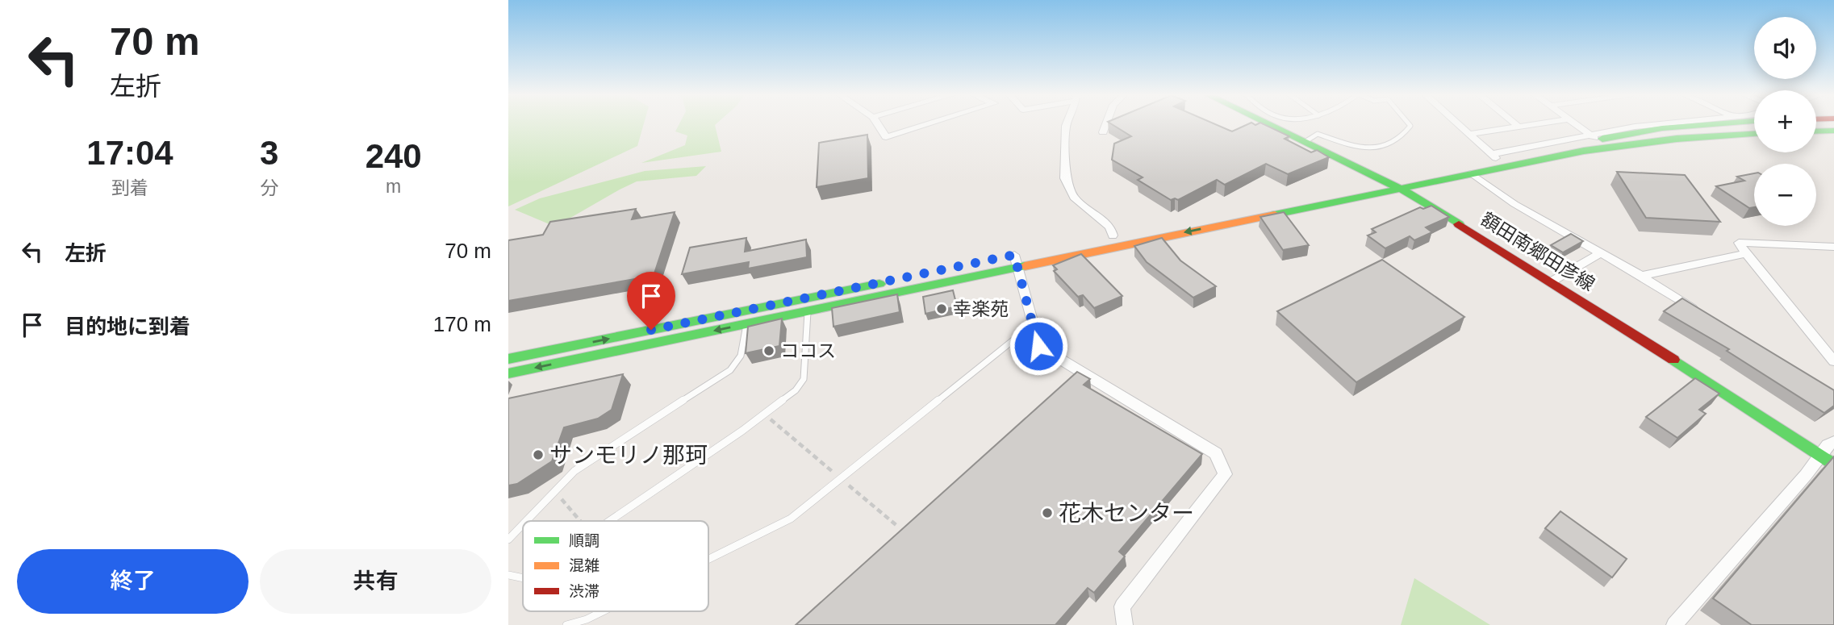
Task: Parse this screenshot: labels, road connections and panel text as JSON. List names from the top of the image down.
{
  "streets": {
    "street": ["額田南郷田彦線"]
  },
  "places": [
    "幸楽苑",
    "ココス",
    "サンモリノ那珂",
    "花木センター"
  ],
  "legend": ["順調", "混雑", "渋滞"],
  "page": {
    "turn": ["70 m", "左折"],
    "map_buttons": ["+", "−"],
    "eta": [
      "17:04",
      "到着",
      "3",
      "分",
      "240",
      "m"
    ],
    "list": [
      {
        "name": "左折",
        "value": "70 m"
      },
      {
        "name": "目的地に到着",
        "value": "170 m"
      }
    ],
    "buttons": ["終了", "共有"]
  }
}
